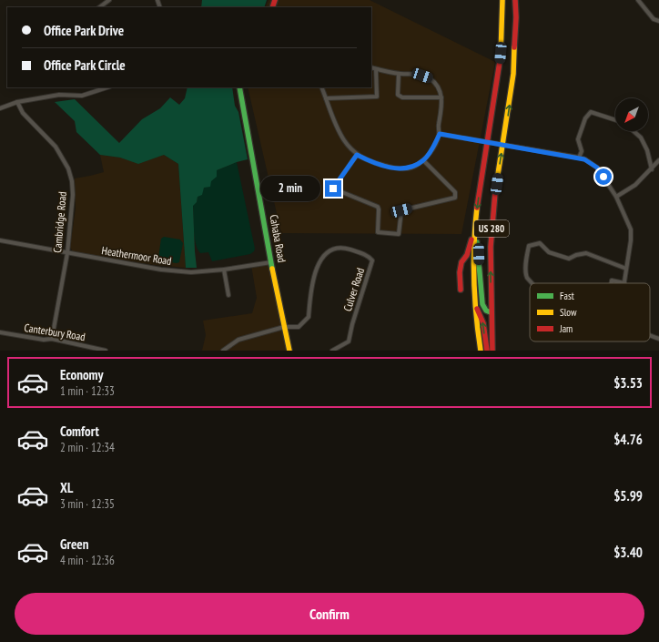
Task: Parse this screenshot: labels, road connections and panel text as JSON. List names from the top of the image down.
{
  "streets": {
    "main road": ["US 280", "Cahaba Road"],
    "street": [
      "Cambridge Road",
      "Heathermoor Road",
      "Culver Road",
      "Canterbury Road"
    ]
  },
  "crossings": [
    ["Cambridge Road", "Heathermoor Road"],
    ["Cambridge Road", "Canterbury Road"],
    ["Cahaba Road", "Heathermoor Road"],
    ["Cahaba Road", "Culver Road"]
  ],
  "legend": ["Fast", "Slow", "Jam"],
  "north": "bottom left",
  "page": {
    "banner": ["Office Park Drive", "Office Park Circle"],
    "bubble": "2 min",
    "list": [
      {
        "name": "Economy",
        "note": "1 min · 12:33",
        "value": "$3.53"
      },
      {
        "name": "Comfort",
        "note": "2 min · 12:34",
        "value": "$4.76"
      },
      {
        "name": "XL",
        "note": "3 min · 12:35",
        "value": "$5.99"
      },
      {
        "name": "Green",
        "note": "4 min · 12:36",
        "value": "$3.40"
      }
    ],
    "buttons": "Confirm"
  }
}
